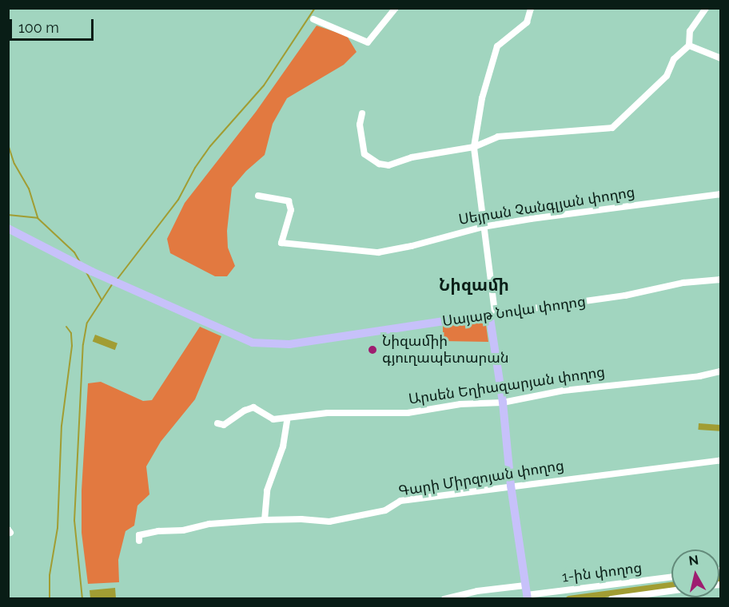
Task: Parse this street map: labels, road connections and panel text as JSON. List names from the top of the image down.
{
  "streets": {
    "main road": ["Սայաթ Նովա փողոց"],
    "street": [
      "Սեյրան Չանգլյան փողոց",
      "Արսեն Եղիազարյան փողոց",
      "Գարի Միրզոյան փողոց",
      "1-ին փողոց"
    ]
  },
  "districts": ["Նիզամի"],
  "places": ["Նիզամիի գյուղապետարան"],
  "scale_bar": "100 m",
  "north": "top"
}
